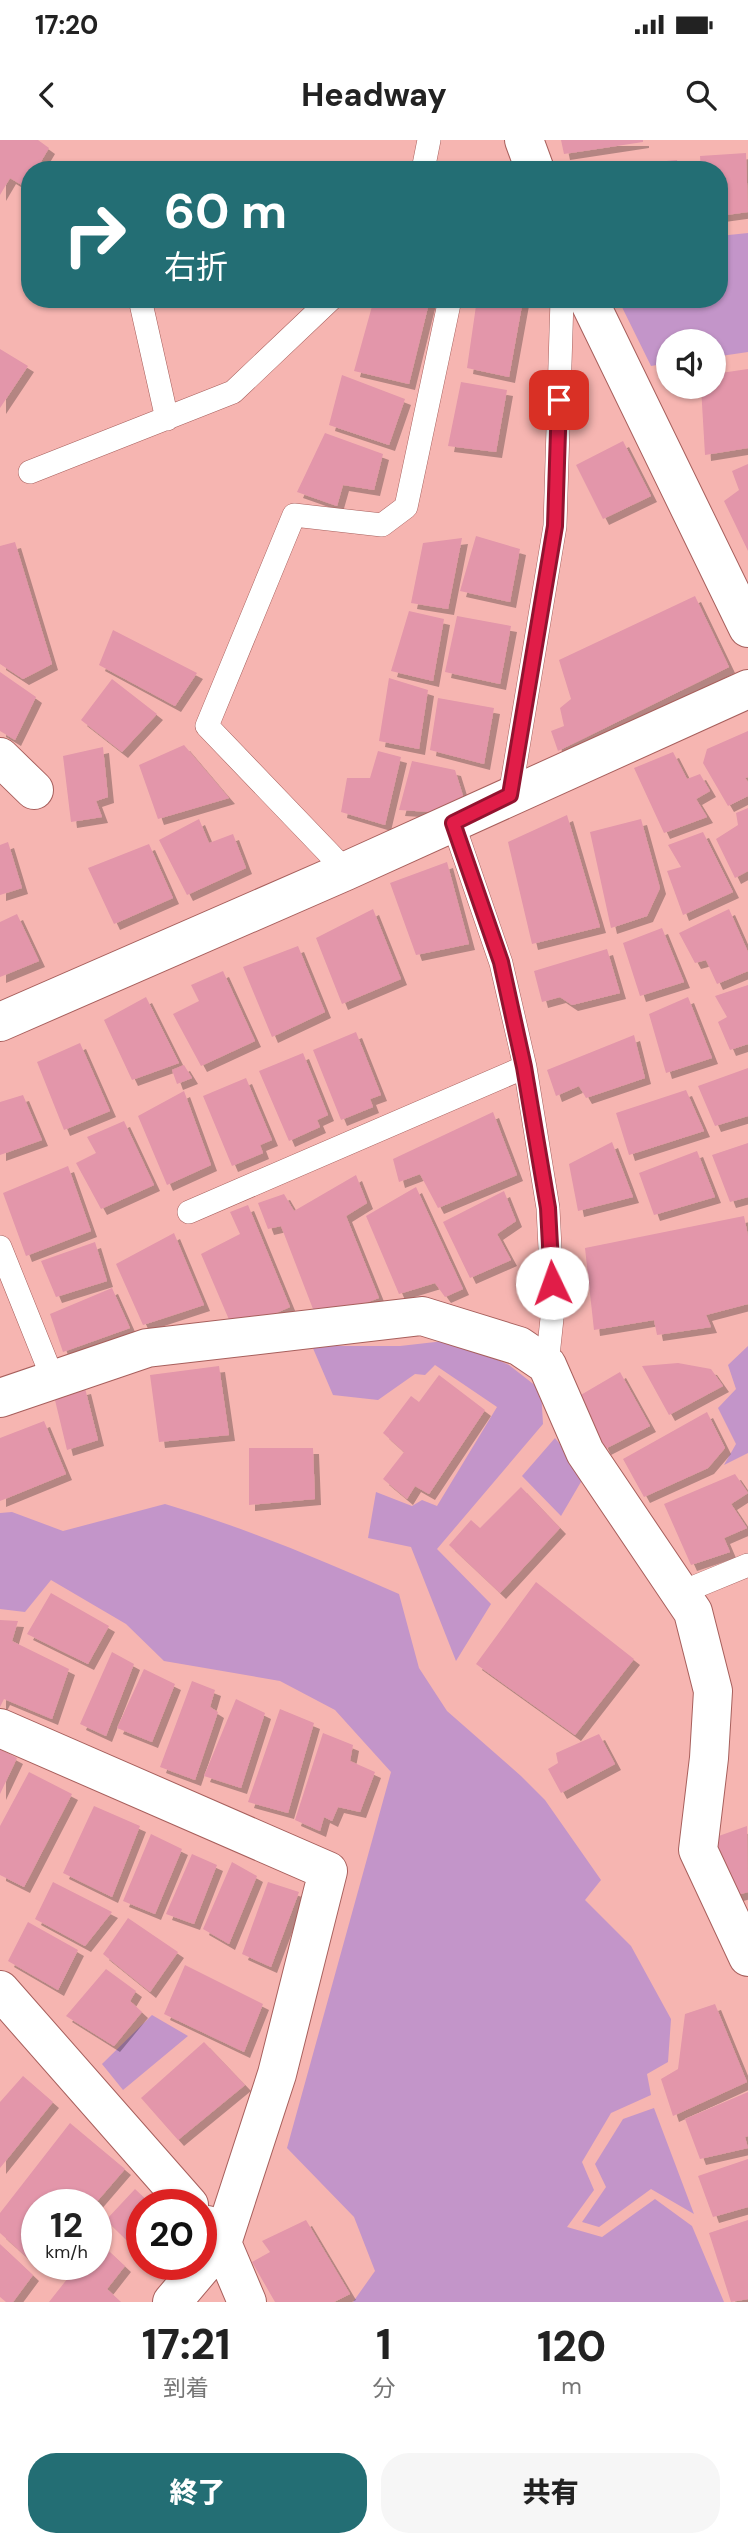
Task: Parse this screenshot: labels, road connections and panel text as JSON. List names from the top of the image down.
{
  "page": {
    "status": "17:20",
    "header": "Headway",
    "turn": ["60 m", "右折"],
    "speed": "12 km/h",
    "limit": "20",
    "eta": [
      "17:21",
      "到着",
      "1",
      "分",
      "120",
      "m"
    ],
    "buttons": ["終了", "共有"]
  }
}
